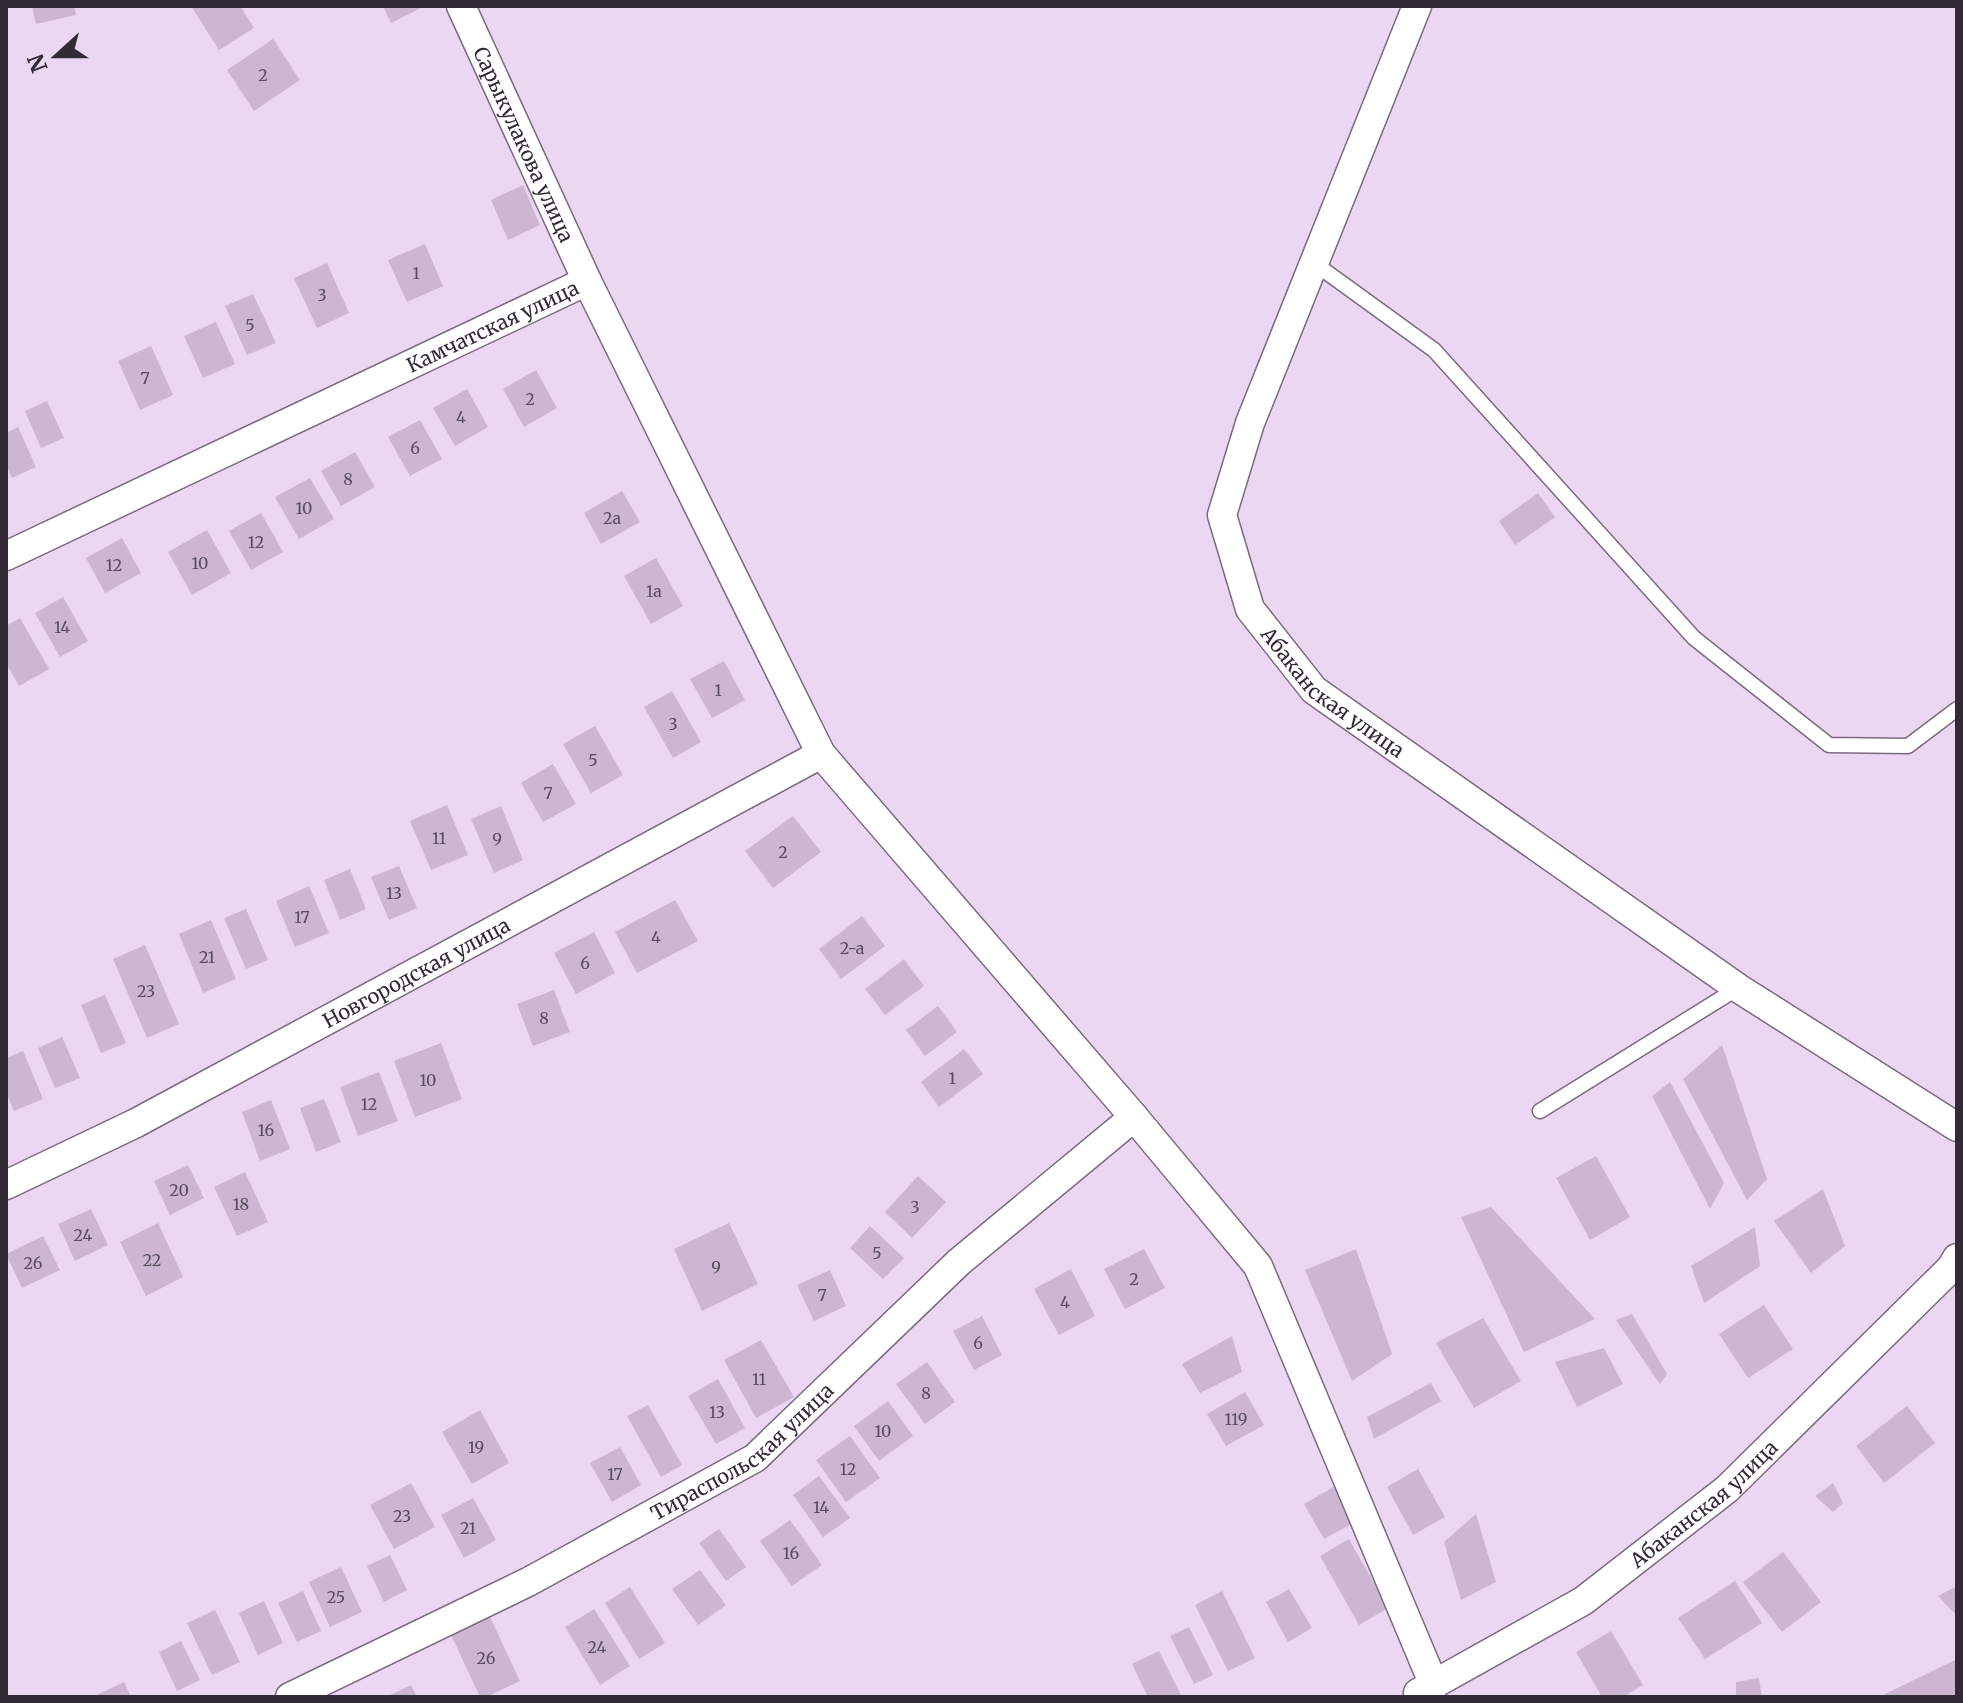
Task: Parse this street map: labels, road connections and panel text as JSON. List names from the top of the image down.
{
  "streets": {
    "street": [
      "Сарыкулакова улица",
      "Камчатская улица",
      "Абаканская улица",
      "Новгородская улица",
      "Тираспольская улица"
    ]
  },
  "crossings": [
    ["Сарыкулакова улица", "Камчатская улица"],
    ["Камчатская улица", "Абаканская улица"],
    ["Камчатская улица", "Новгородская улица"],
    ["Камчатская улица", "Тираспольская улица"]
  ],
  "house_numbers": [
    "2",
    "1",
    "3",
    "5",
    "7",
    "2",
    "4",
    "6",
    "8",
    "10",
    "2a",
    "12",
    "10",
    "12",
    "1a",
    "14",
    "1",
    "3",
    "5",
    "7",
    "11",
    "9",
    "2",
    "13",
    "17",
    "4",
    "2-a",
    "21",
    "6",
    "23",
    "8",
    "1",
    "10",
    "12",
    "16",
    "20",
    "18",
    "3",
    "24",
    "5",
    "22",
    "26",
    "9",
    "2",
    "7",
    "4",
    "6",
    "11",
    "8",
    "13",
    "119",
    "10",
    "19",
    "12",
    "17",
    "14",
    "23",
    "21",
    "16",
    "25",
    "24",
    "26"
  ],
  "north": "left"
}
